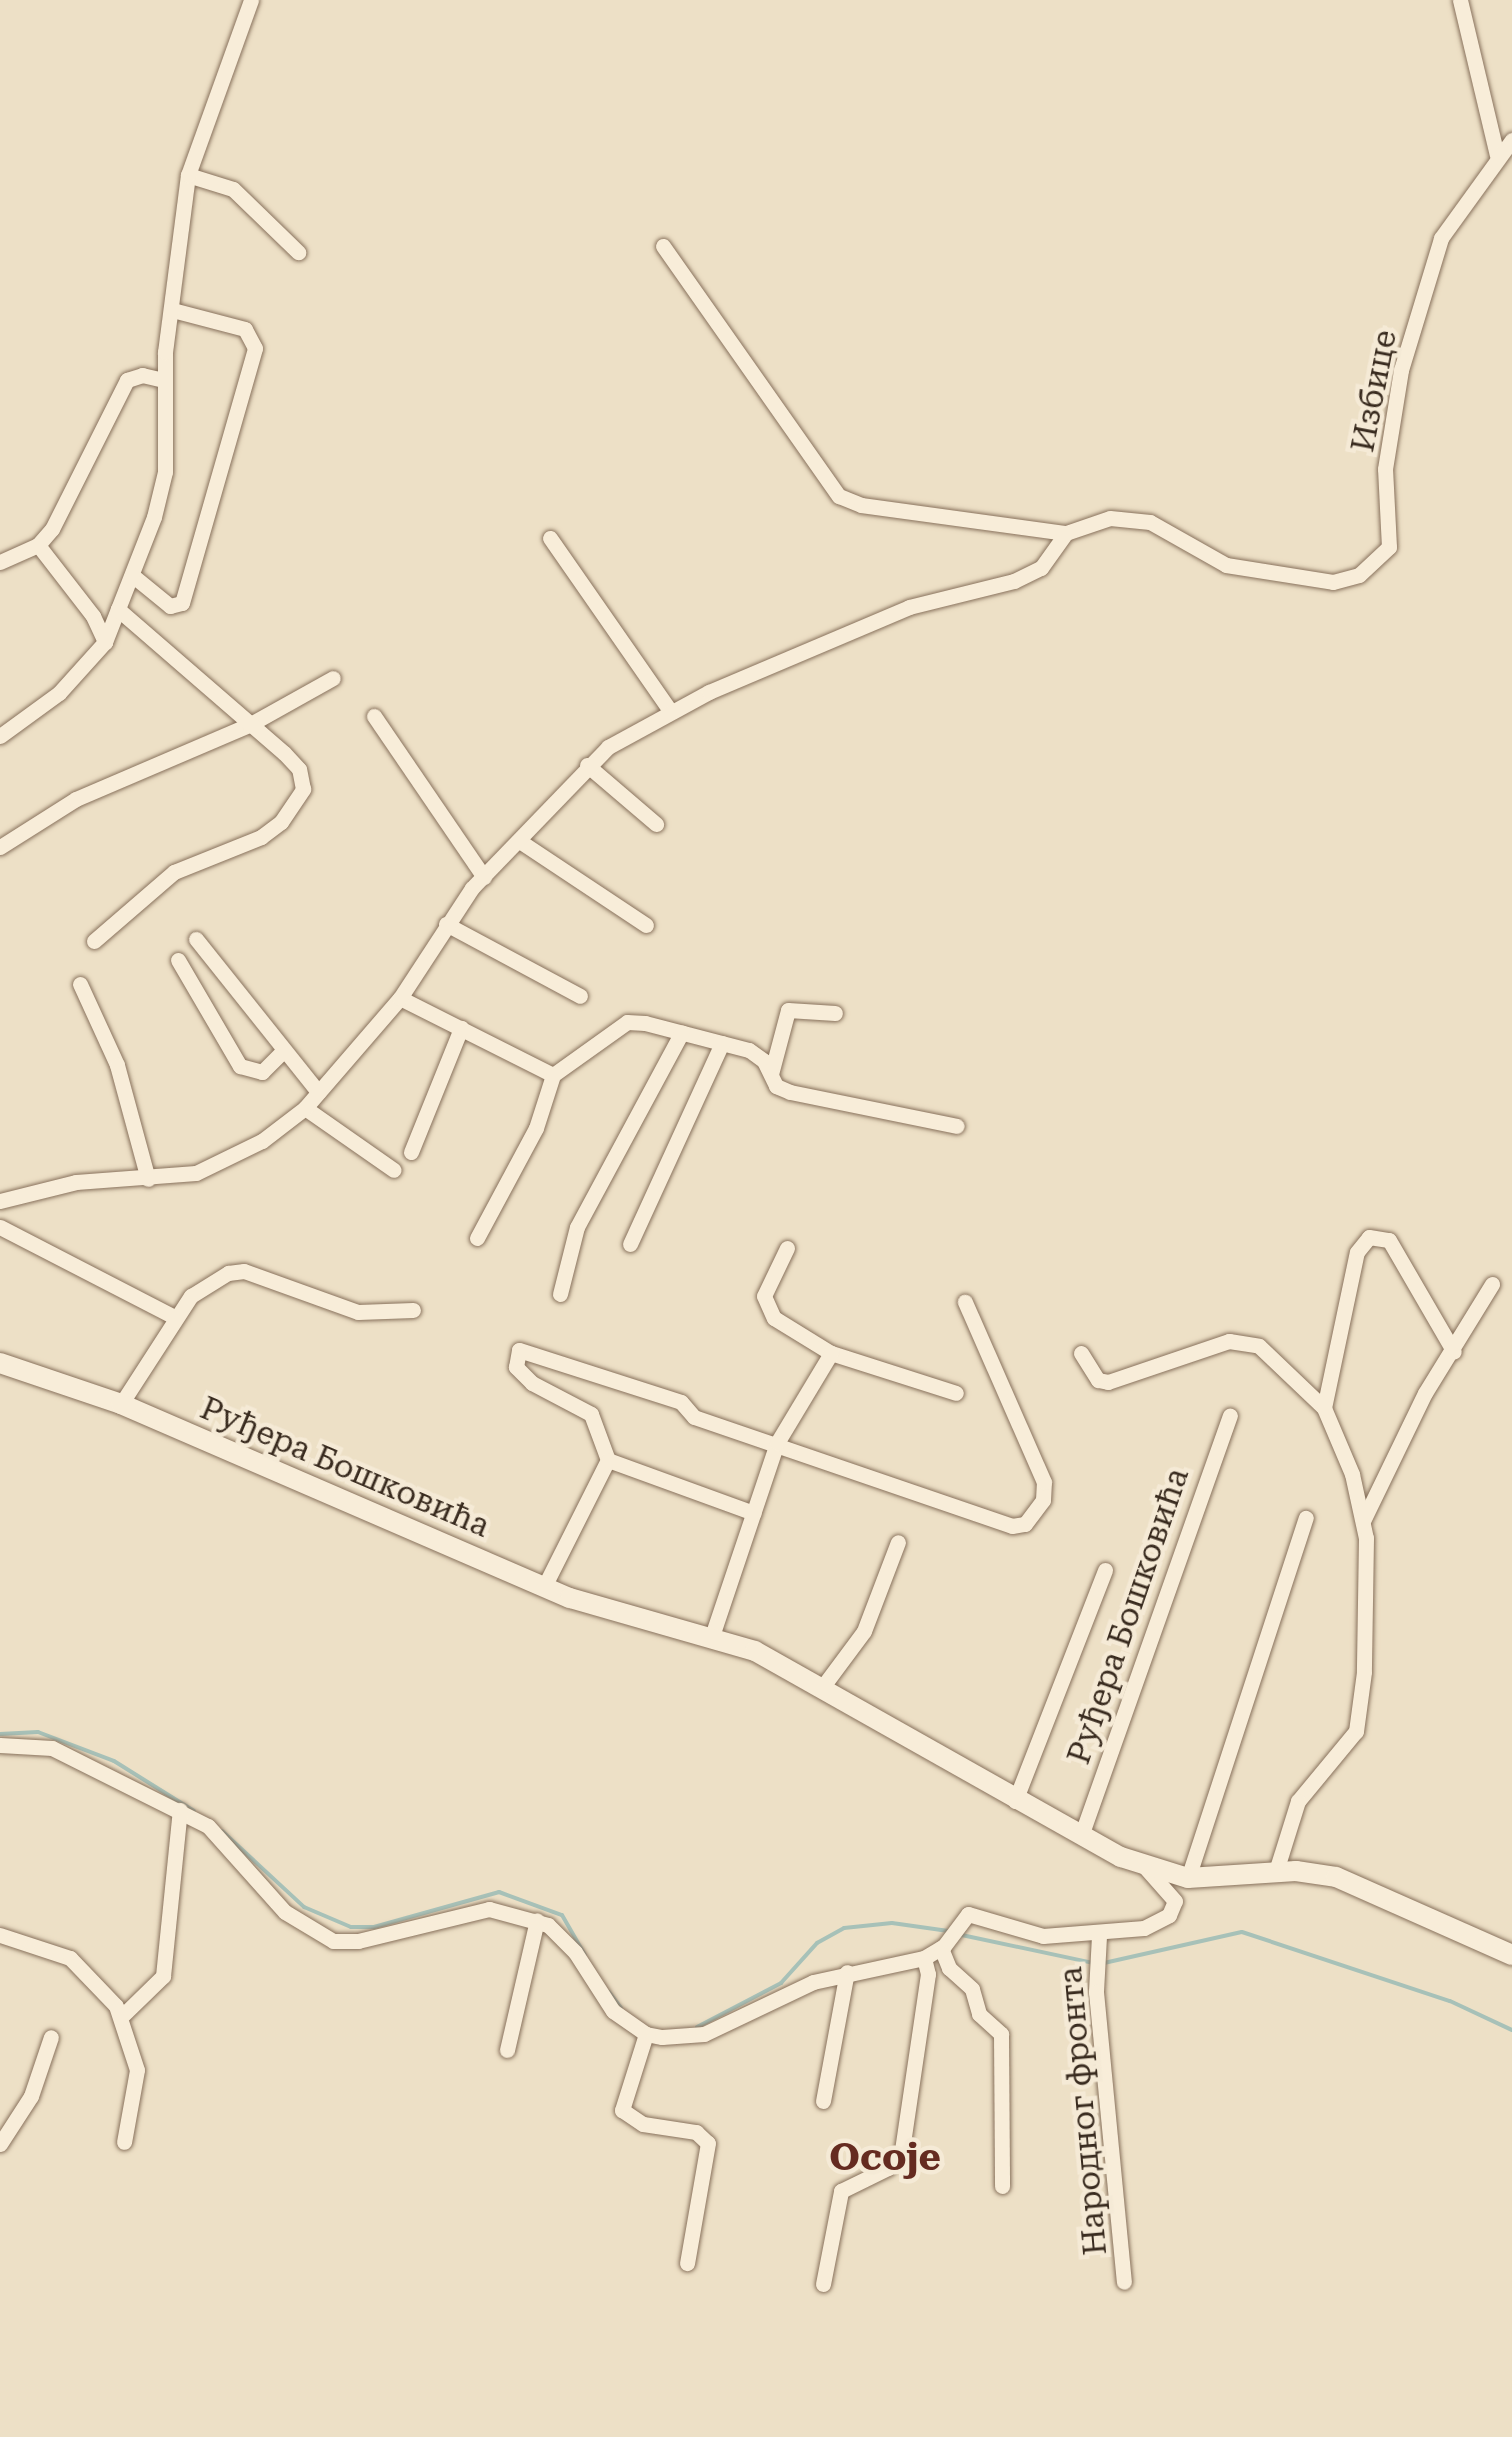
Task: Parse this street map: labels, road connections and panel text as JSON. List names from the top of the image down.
{
  "streets": {
    "main road": ["Руђера Бошковића"],
    "street": ["Избице", "Народног фронта"]
  },
  "crossings": [
    ["Руђера Бошковића", "Народног фронта"]
  ],
  "districts": ["Осоје"]
}
